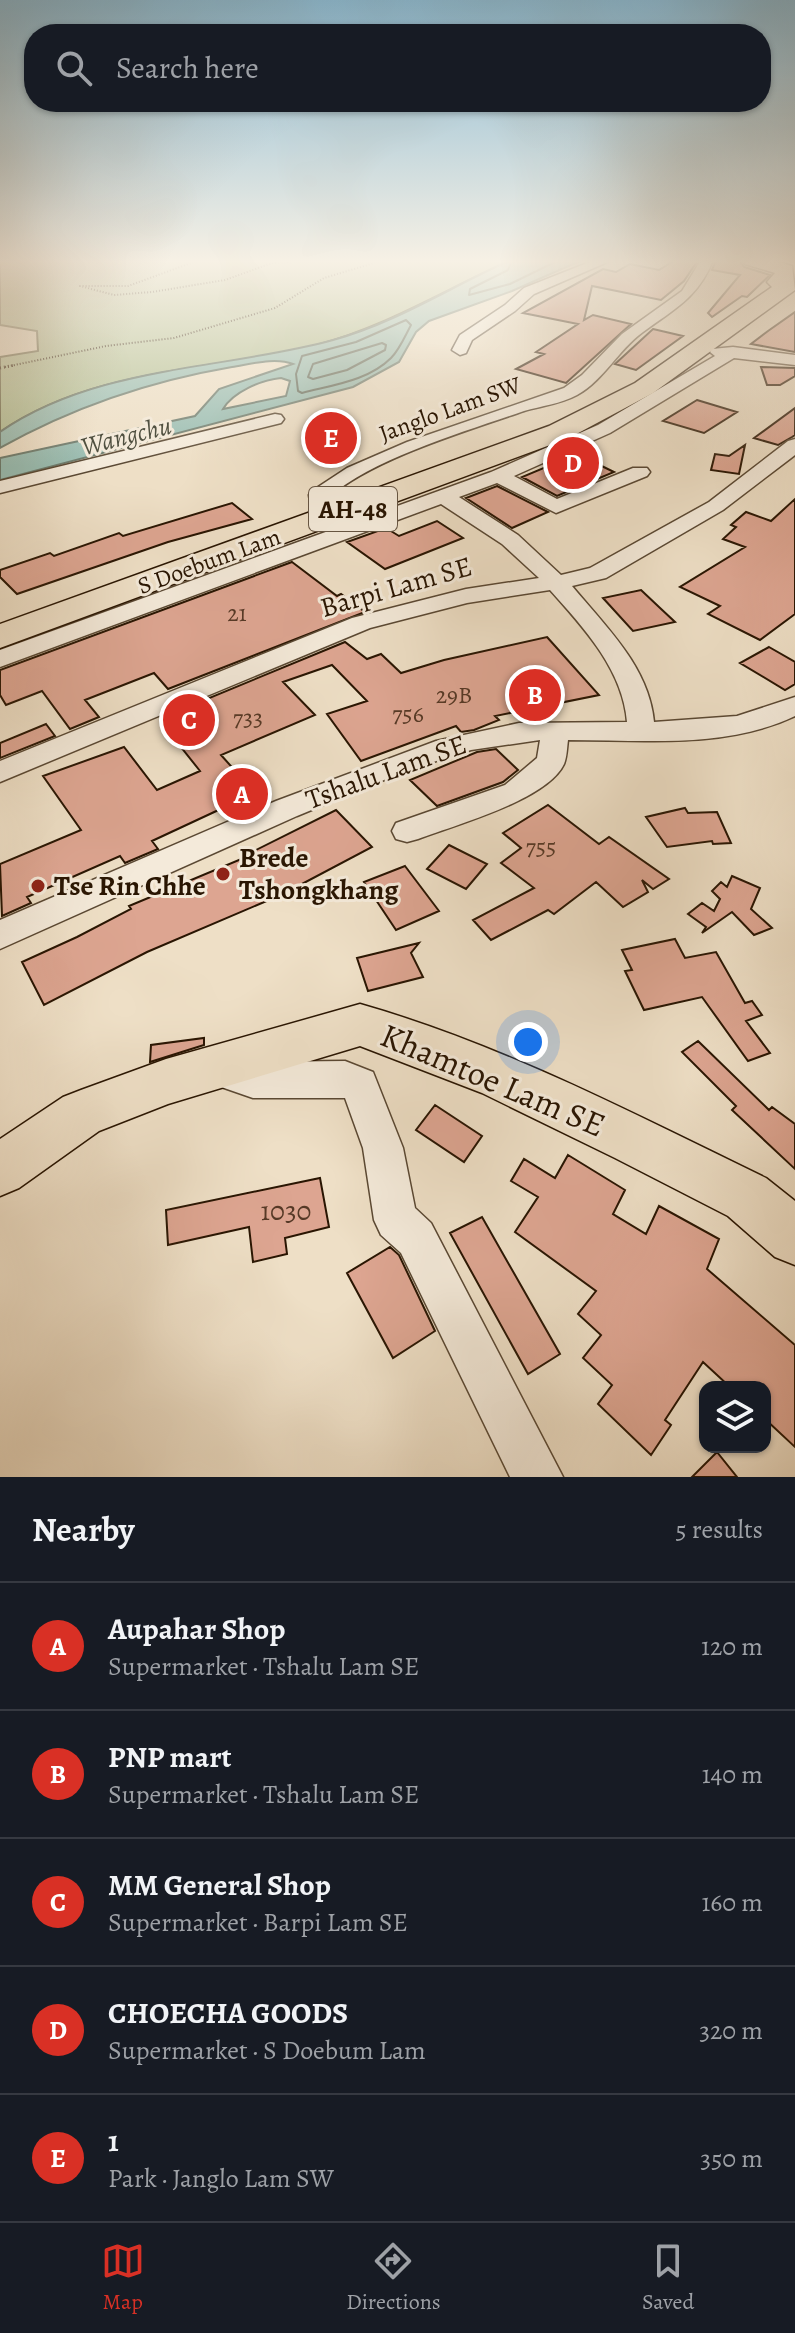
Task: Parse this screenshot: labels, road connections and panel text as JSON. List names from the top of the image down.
{
  "streets": {
    "highway": ["AH-48", "S Doebum Lam"],
    "main road": ["Khamtoe Lam SE"],
    "street": ["Janglo Lam SW", "Barpi Lam SE", "Tshalu Lam SE"]
  },
  "crossings": [
    ["Janglo Lam SW", "S Doebum Lam"]
  ],
  "water": ["Wangchu"],
  "places": ["Brede Tshongkhang", "Tse Rin Chhe"],
  "house_numbers": [
    "21",
    "29B",
    "756",
    "733",
    "755",
    "1030"
  ],
  "page": {
    "search": "Search here",
    "pins": [
      "E",
      "D",
      "B",
      "C",
      "A"
    ],
    "heading": ["Nearby", "5 results"],
    "list": [
      {
        "mark": "A",
        "name": "Aupahar Shop",
        "note": "Supermarket · Tshalu Lam SE",
        "value": "120 m"
      },
      {
        "mark": "B",
        "name": "PNP mart",
        "note": "Supermarket · Tshalu Lam SE",
        "value": "140 m"
      },
      {
        "mark": "C",
        "name": "MM General Shop",
        "note": "Supermarket · Barpi Lam SE",
        "value": "160 m"
      },
      {
        "mark": "D",
        "name": "CHOECHA GOODS",
        "note": "Supermarket · S Doebum Lam",
        "value": "320 m"
      },
      {
        "mark": "E",
        "name": "1",
        "note": "Park · Janglo Lam SW",
        "value": "350 m"
      }
    ],
    "nav": ["Map", "Directions", "Saved"]
  }
}
